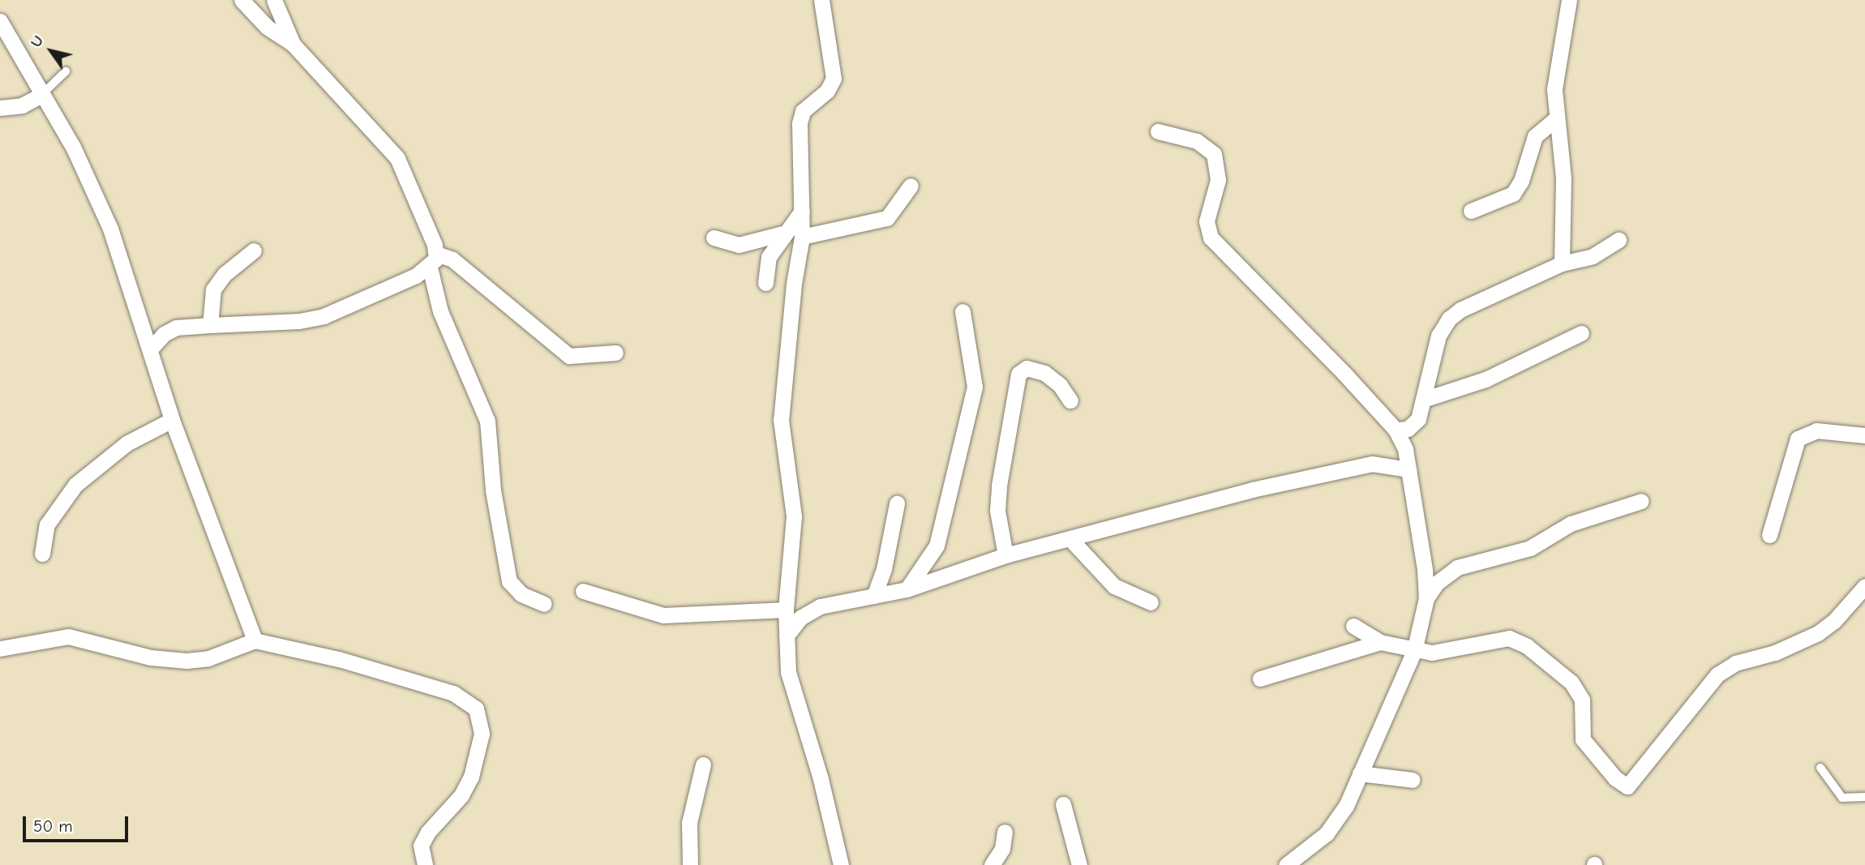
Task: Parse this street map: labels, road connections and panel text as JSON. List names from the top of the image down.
{
  "scale_bar": "50 m",
  "north": "top left"
}
